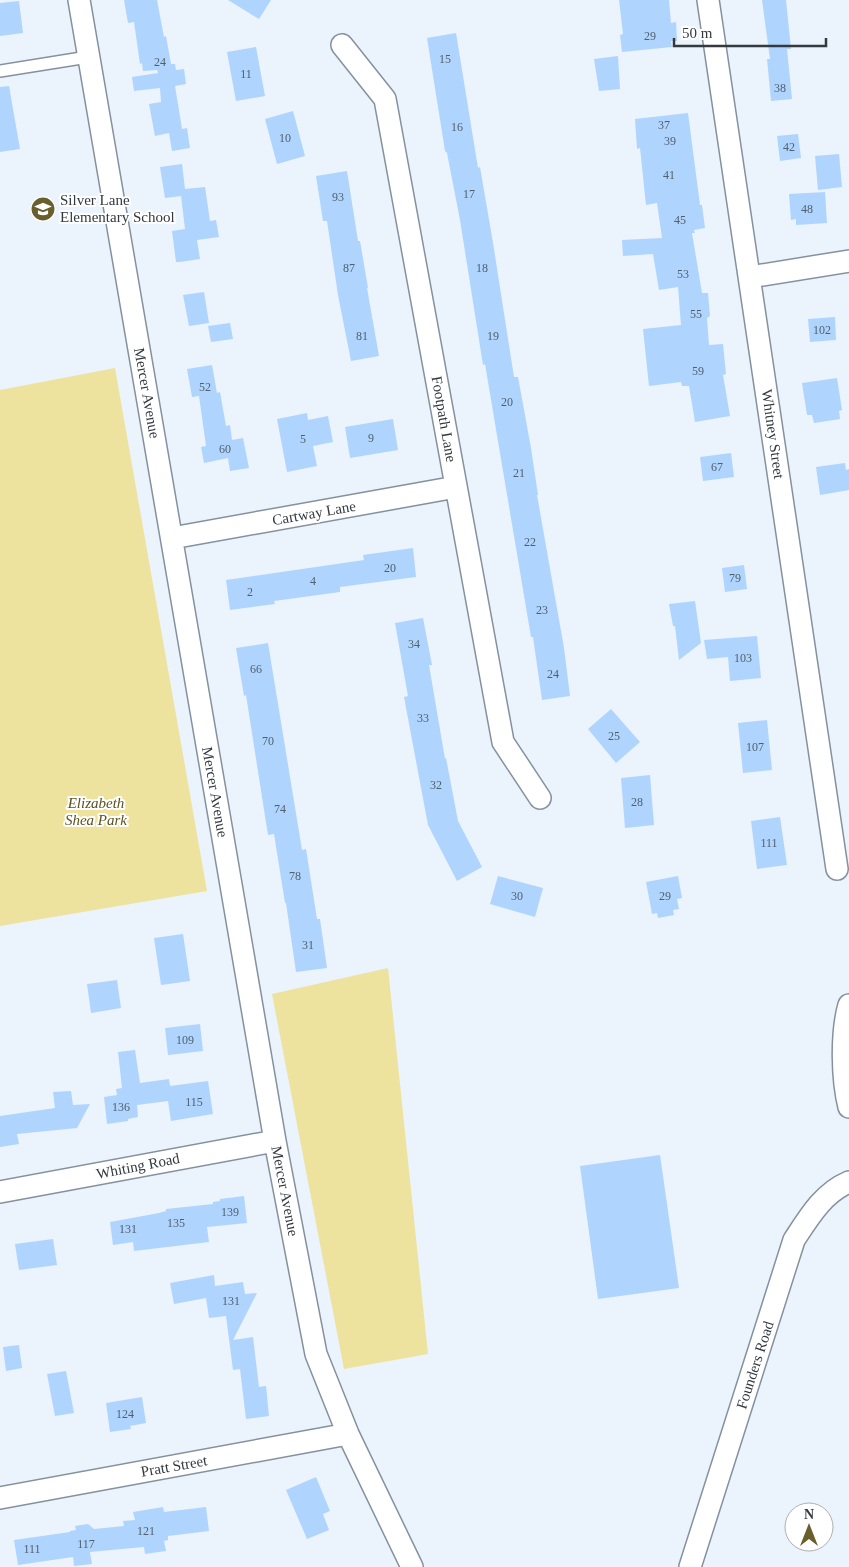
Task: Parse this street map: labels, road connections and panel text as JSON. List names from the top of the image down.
{
  "streets": {
    "street": [
      "Mercer Avenue",
      "Footpath Lane",
      "Whitney Street",
      "Cartway Lane",
      "Whiting Road",
      "Founders Road",
      "Pratt Street"
    ]
  },
  "crossings": [
    ["Mercer Avenue", "Cartway Lane"],
    ["Mercer Avenue", "Whiting Road"],
    ["Mercer Avenue", "Pratt Street"],
    ["Footpath Lane", "Cartway Lane"]
  ],
  "parks": ["Elizabeth Shea Park"],
  "places": {
    "school or university": ["Silver Lane Elementary School"]
  },
  "house_numbers": [
    "29",
    "15",
    "24",
    "11",
    "38",
    "37",
    "16",
    "10",
    "39",
    "42",
    "41",
    "17",
    "93",
    "48",
    "45",
    "87",
    "18",
    "53",
    "55",
    "102",
    "81",
    "19",
    "59",
    "52",
    "20",
    "9",
    "5",
    "60",
    "67",
    "21",
    "22",
    "20",
    "79",
    "4",
    "2",
    "23",
    "34",
    "103",
    "66",
    "24",
    "33",
    "25",
    "70",
    "107",
    "32",
    "28",
    "74",
    "111",
    "78",
    "30",
    "29",
    "31",
    "109",
    "115",
    "136",
    "139",
    "135",
    "131",
    "131",
    "124",
    "121",
    "117",
    "111"
  ],
  "scale_bar": "50 m",
  "north": "top"
}
